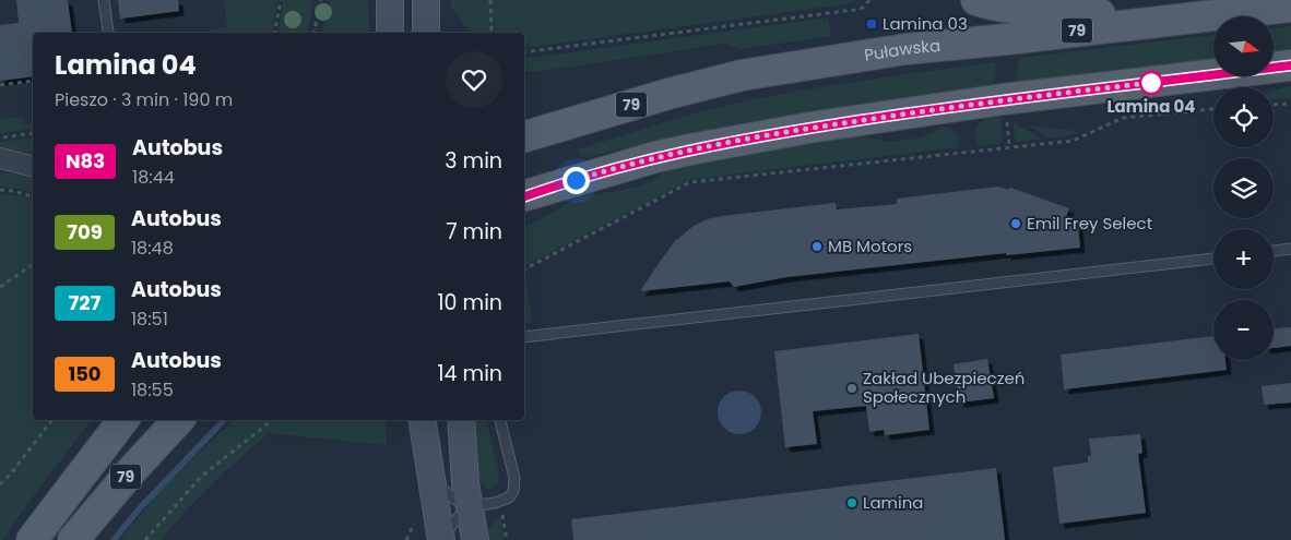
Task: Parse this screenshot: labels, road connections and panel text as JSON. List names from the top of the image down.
{
  "streets": {
    "main road": ["79", "Puławska"]
  },
  "places": {
    "transit": ["Lamina 03"],
    "other": [
      "Lamina 04",
      "Emil Frey Select",
      "MB Motors",
      "Zakład Ubezpieczeń Społecznych",
      "Lamina"
    ]
  },
  "lines": ["bus line N83"],
  "north": "right",
  "page": {
    "map_buttons": ["+", "−"],
    "heading": ["Lamina 04", "Pieszo · 3 min · 190 m"],
    "list": [
      {
        "mark": "N83",
        "name": "Autobus",
        "note": "18:44",
        "value": "3 min"
      },
      {
        "mark": "709",
        "name": "Autobus",
        "note": "18:48",
        "value": "7 min"
      },
      {
        "mark": "727",
        "name": "Autobus",
        "note": "18:51",
        "value": "10 min"
      },
      {
        "mark": "150",
        "name": "Autobus",
        "note": "18:55",
        "value": "14 min"
      }
    ]
  }
}
